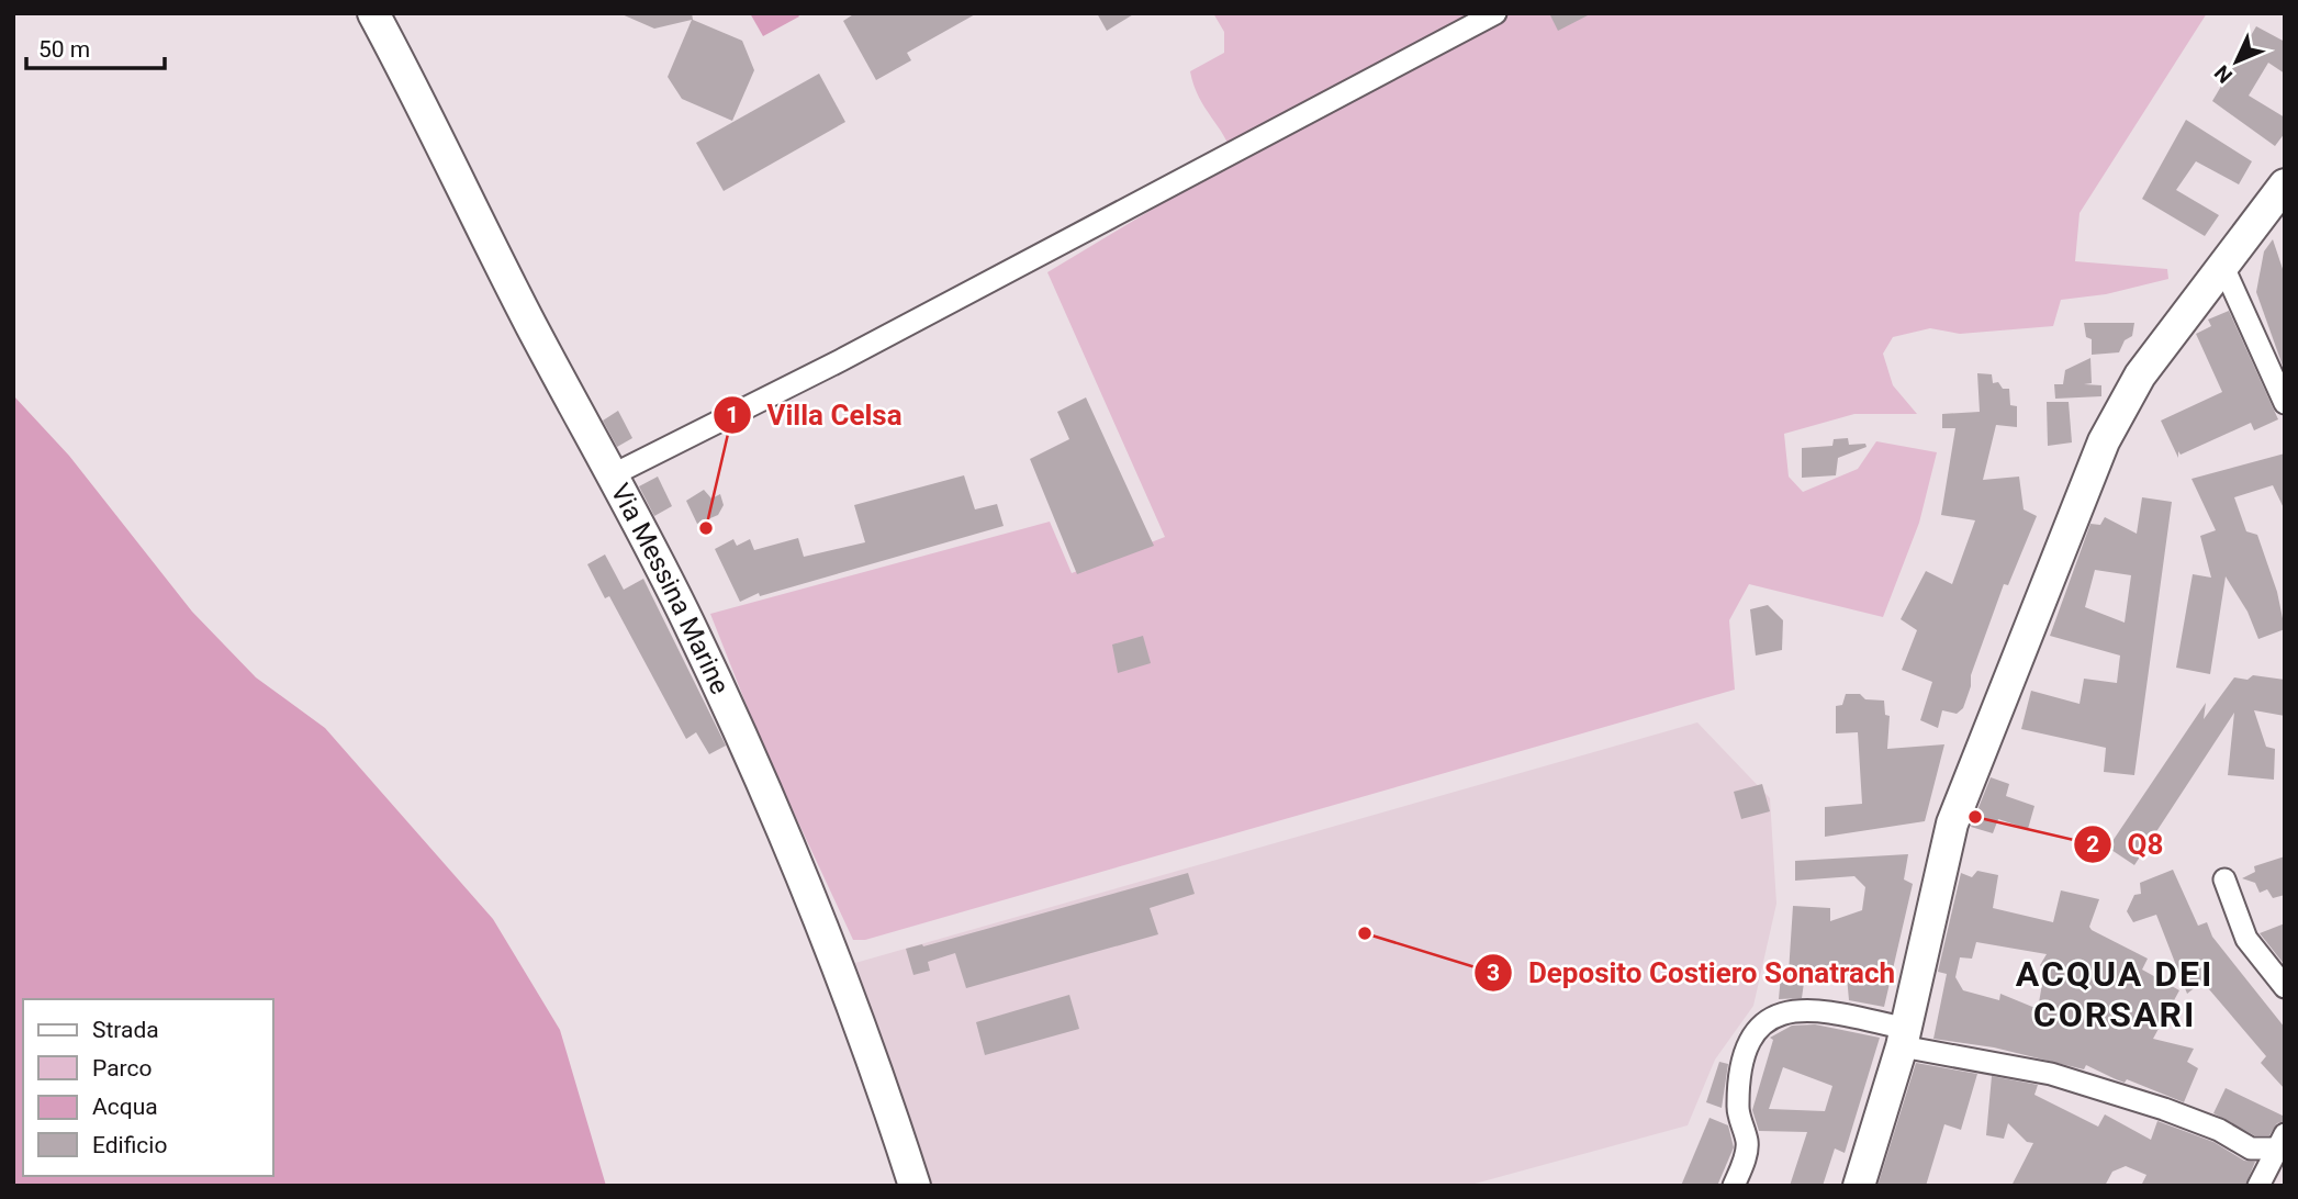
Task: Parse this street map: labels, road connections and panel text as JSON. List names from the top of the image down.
{
  "streets": {
    "main road": ["Via Messina Marine"]
  },
  "districts": ["ACQUA DEI CORSARI"],
  "places": ["Villa Celsa", "Q8", "Deposito Costiero Sonatrach"],
  "legend": [
    "Strada",
    "Parco",
    "Acqua",
    "Edificio"
  ],
  "scale_bar": "50 m",
  "north": "bottom left"
}
